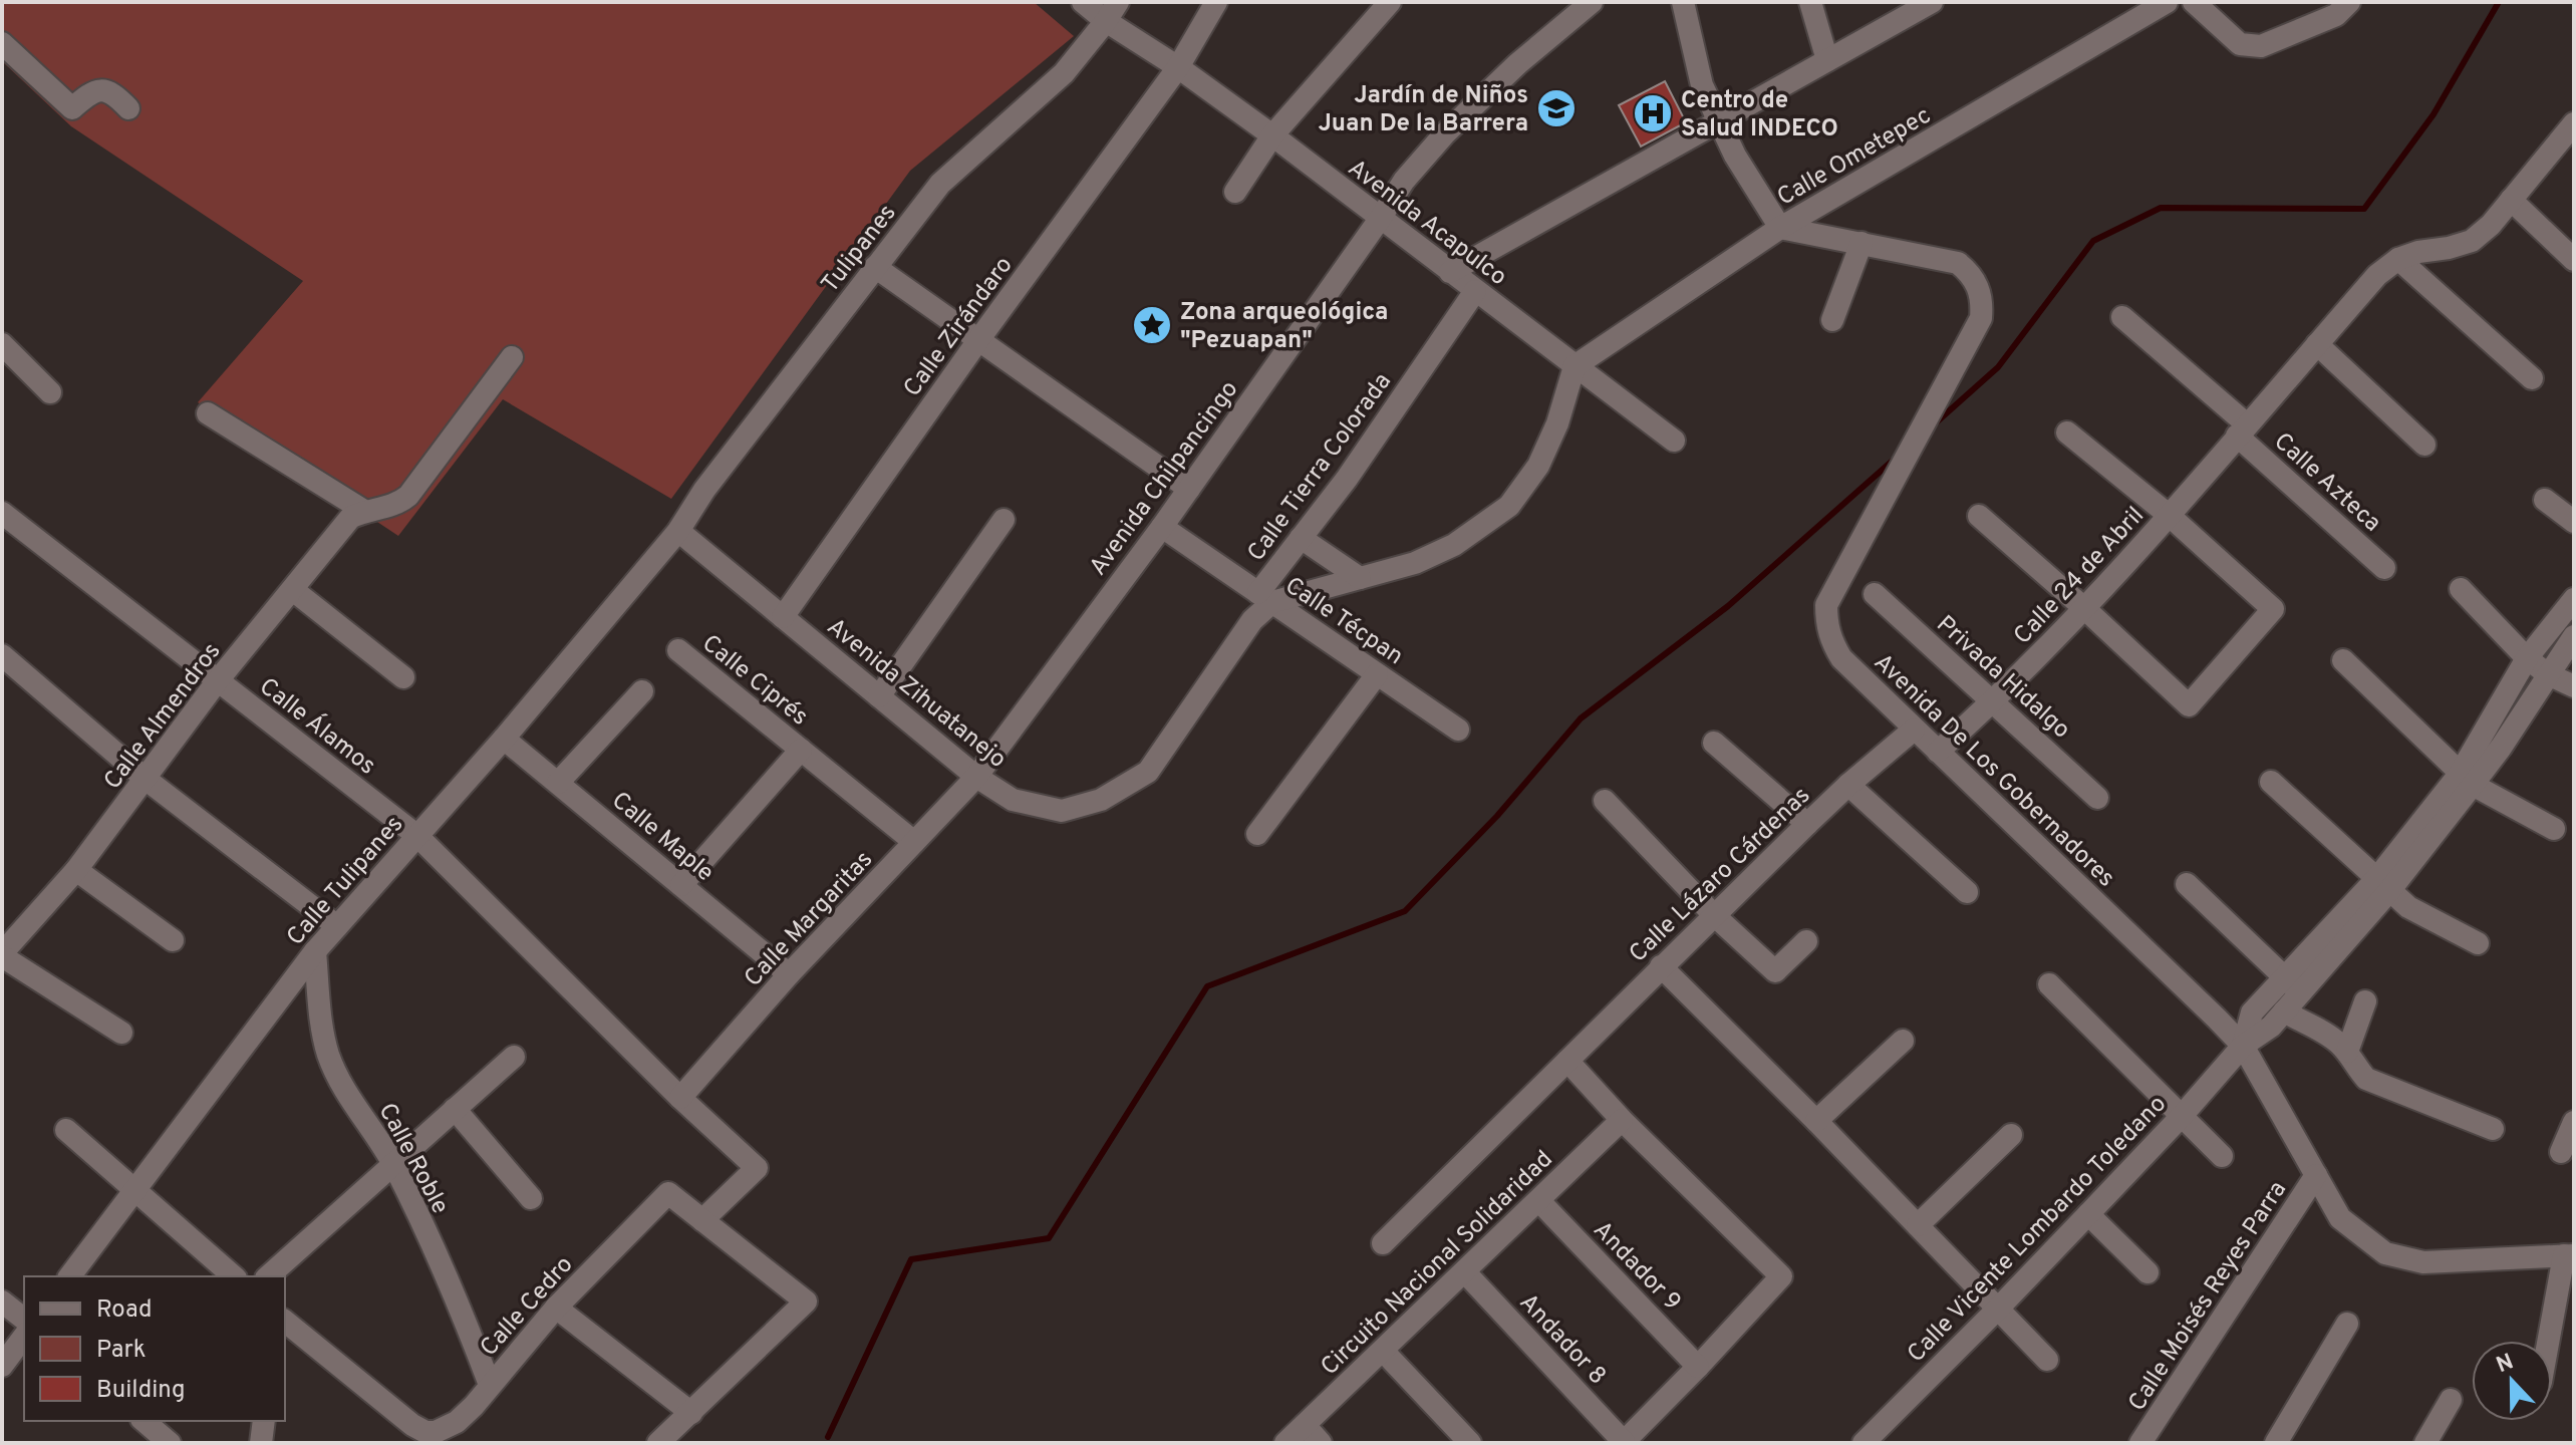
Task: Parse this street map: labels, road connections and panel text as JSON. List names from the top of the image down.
{
  "streets": {
    "street": [
      "Calle Ometepec",
      "Avenida Acapulco",
      "Tulipanes",
      "Calle Zirándaro",
      "Calle Tierra Colorada",
      "Avenida Chilpancingo",
      "Calle Azteca",
      "Calle 24 de Abril",
      "Calle Técpan",
      "Privada Hidalgo",
      "Calle Ciprés",
      "Avenida Zihuatanejo",
      "Calle Almendros",
      "Calle Álamos",
      "Avenida De Los Gobernadores",
      "Calle Maple",
      "Calle Lázaro Cárdenas",
      "Calle Tulipanes",
      "Calle Margaritas",
      "Calle Roble",
      "Calle Vicente Lombardo Toledano",
      "Circuito Nacional Solidaridad",
      "Andador 9",
      "Calle Moisés Reyes Parra",
      "Calle Cedro",
      "Andador 8"
    ]
  },
  "crossings": [
    ["Calle Ometepec", "Avenida Acapulco"],
    ["Calle Ometepec", "Avenida De Los Gobernadores"],
    ["Avenida Acapulco", "Tulipanes"],
    ["Avenida Acapulco", "Calle Zirándaro"],
    ["Avenida Acapulco", "Calle Tierra Colorada"],
    ["Avenida Acapulco", "Avenida Chilpancingo"],
    ["Tulipanes", "Avenida Zihuatanejo"],
    ["Tulipanes", "Calle Tulipanes"],
    ["Calle Zirándaro", "Avenida Zihuatanejo"],
    ["Calle Tierra Colorada", "Calle Técpan"],
    ["Calle Tierra Colorada", "Avenida Zihuatanejo"],
    ["Avenida Chilpancingo", "Calle Técpan"],
    ["Avenida Chilpancingo", "Avenida Zihuatanejo"],
    ["Avenida Chilpancingo", "Calle Margaritas"],
    ["Calle Azteca", "Calle 24 de Abril"],
    ["Calle 24 de Abril", "Privada Hidalgo"],
    ["Calle 24 de Abril", "Avenida De Los Gobernadores"],
    ["Calle Técpan", "Avenida Zihuatanejo"],
    ["Calle Ciprés", "Calle Margaritas"],
    ["Avenida Zihuatanejo", "Calle Tulipanes"],
    ["Avenida Zihuatanejo", "Calle Margaritas"],
    ["Calle Almendros", "Calle Álamos"],
    ["Calle Álamos", "Calle Tulipanes"],
    ["Calle Álamos", "Calle Margaritas"],
    ["Calle Álamos", "Calle Cedro"],
    ["Avenida De Los Gobernadores", "Calle Lázaro Cárdenas"],
    ["Avenida De Los Gobernadores", "Calle Vicente Lombardo Toledano"],
    ["Avenida De Los Gobernadores", "Calle Moisés Reyes Parra"],
    ["Calle Maple", "Calle Tulipanes"],
    ["Calle Maple", "Calle Margaritas"],
    ["Calle Tulipanes", "Calle Roble"],
    ["Calle Roble", "Calle Cedro"],
    ["Circuito Nacional Solidaridad", "Andador 9"],
    ["Circuito Nacional Solidaridad", "Andador 8"]
  ],
  "places": {
    "school or university": ["Jardín de Niños Juan De la Barrera"],
    "hospital": ["Centro de Salud INDECO"],
    "place": ["Zona arqueológica \"Pezuapan\""]
  },
  "legend": ["Road", "Park", "Building"],
  "north": "top"
}
